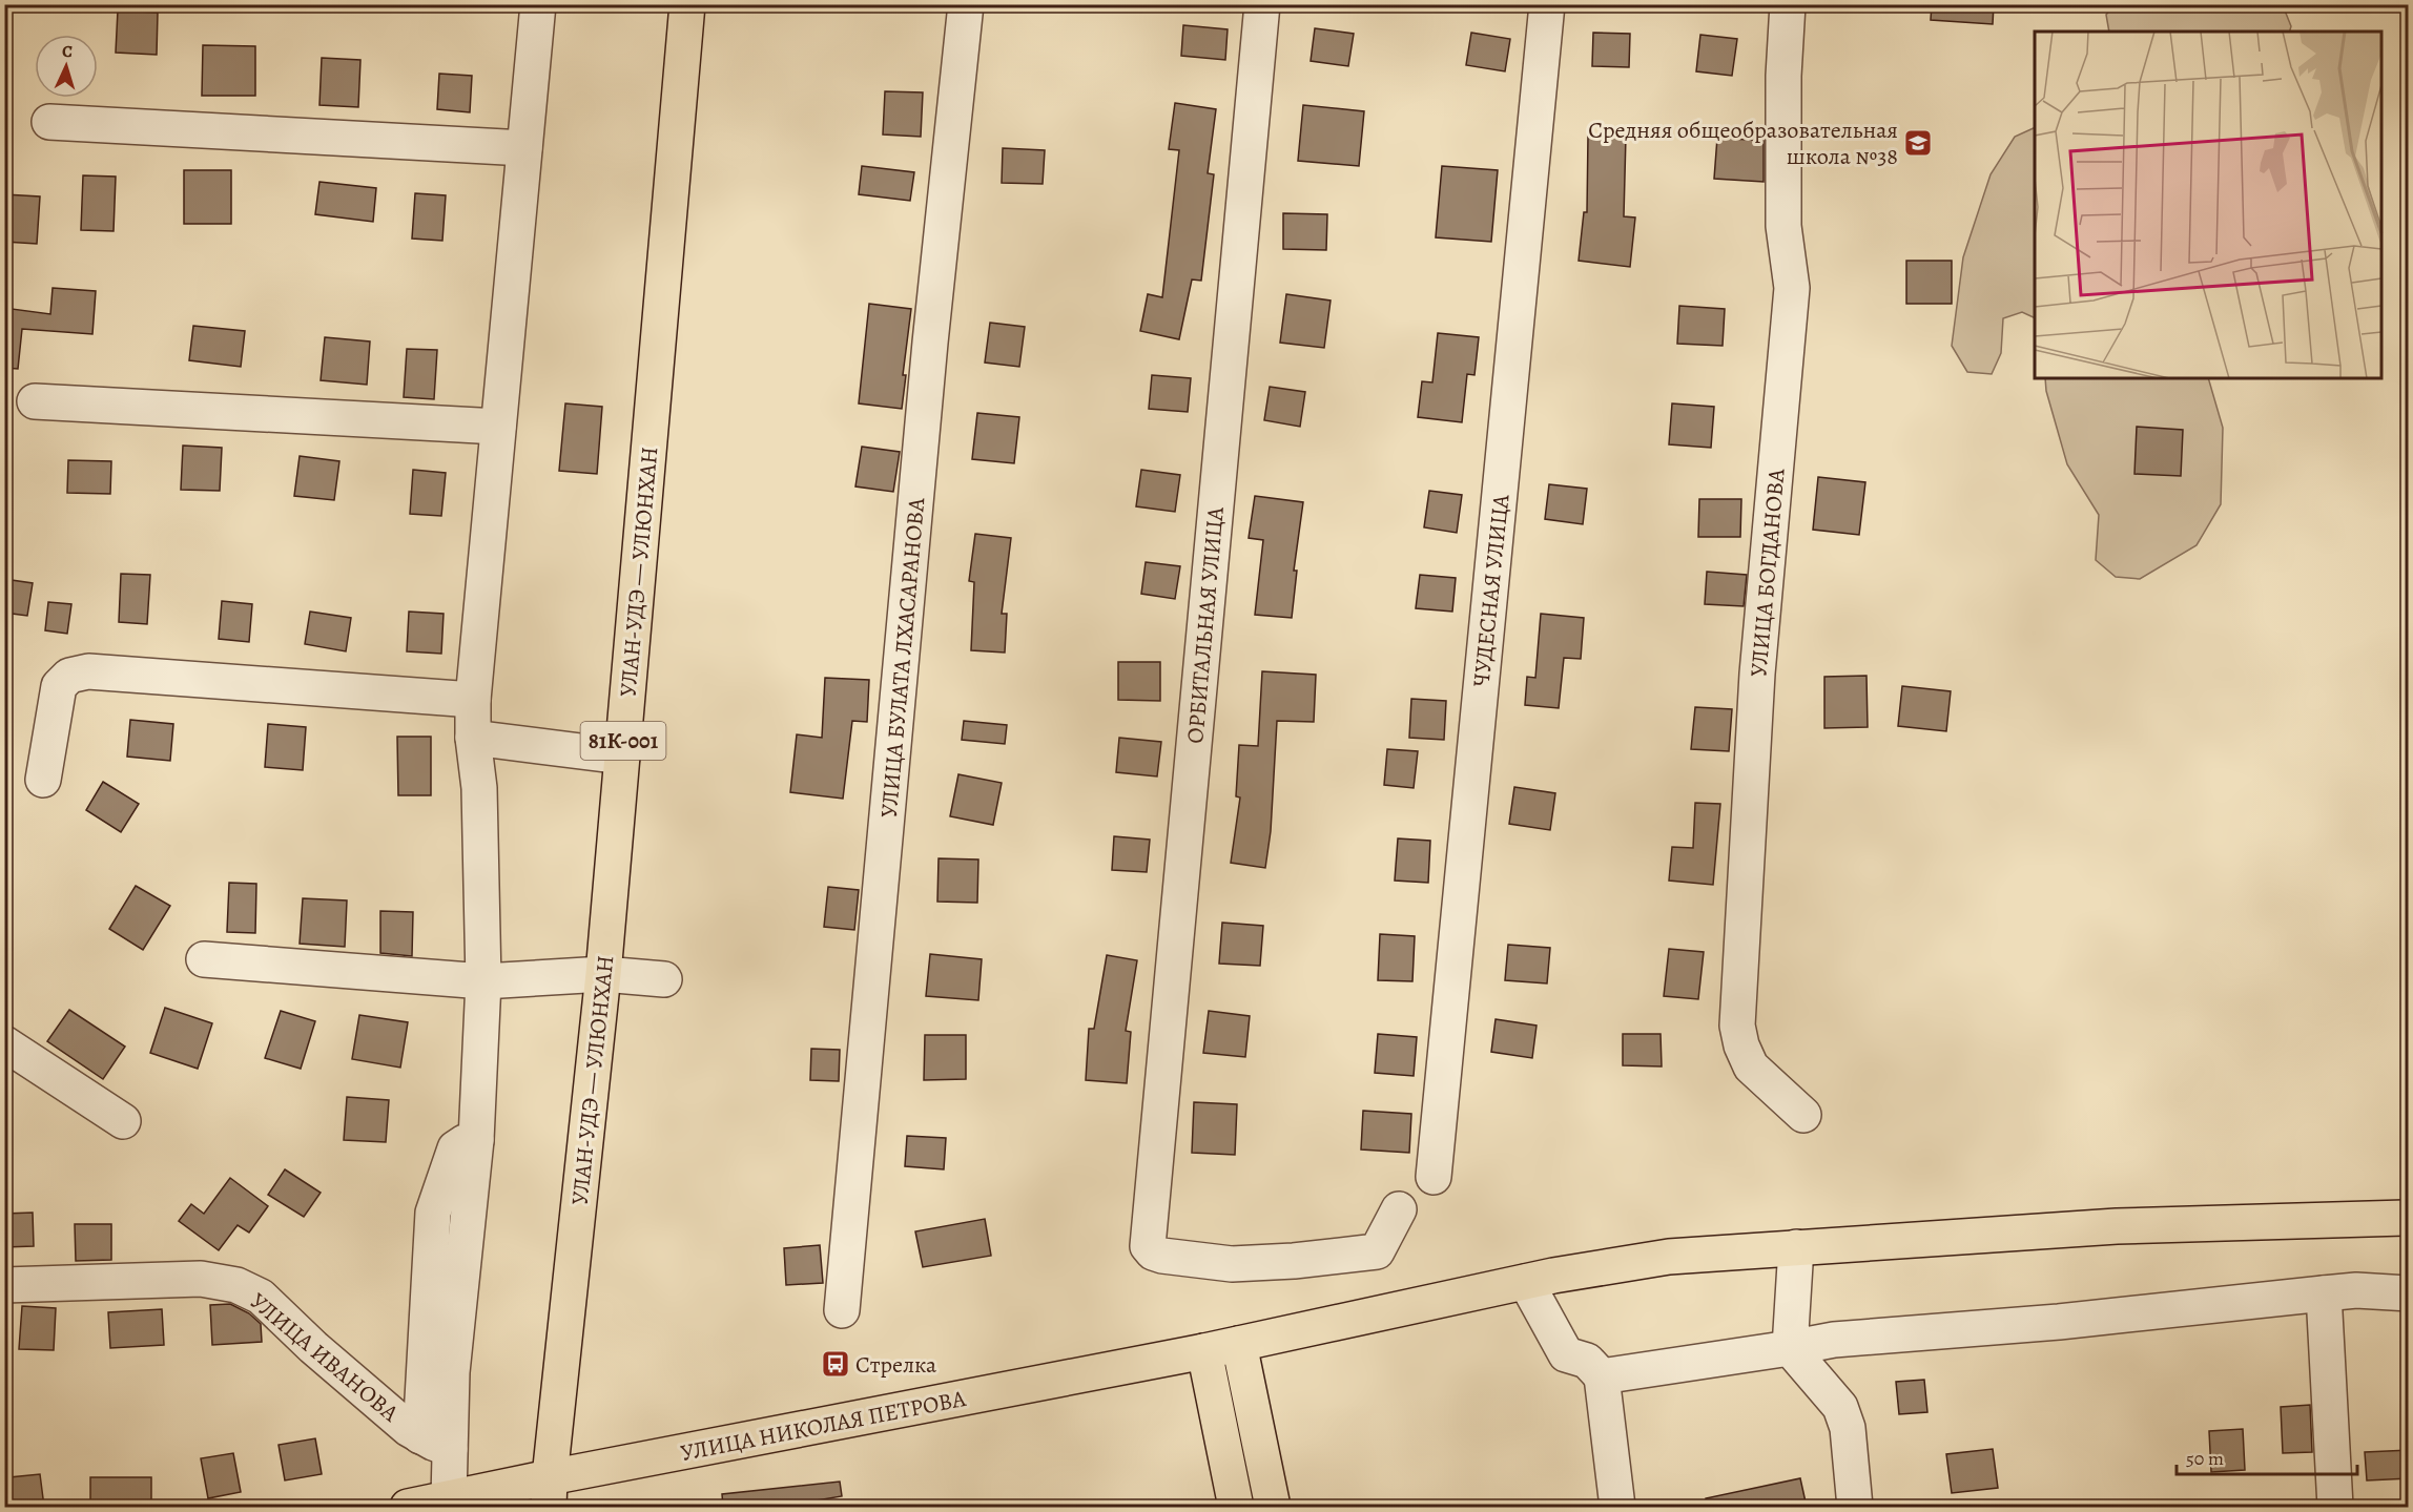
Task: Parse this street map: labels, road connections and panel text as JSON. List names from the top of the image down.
{
  "streets": {
    "main road": ["УЛАН-УДЭ — УЛЮНХАН", "81К-001", "УЛИЦА НИКОЛАЯ ПЕТРОВА"],
    "street": [
      "УЛИЦА БОГДАНОВА",
      "ЧУДЕСНАЯ УЛИЦА",
      "ОРБИТАЛЬНАЯ УЛИЦА",
      "УЛИЦА БУЛАТА ЛХАСАРАНОВА",
      "УЛИЦА ИВАНОВА"
    ]
  },
  "crossings": [
    ["УЛАН-УДЭ — УЛЮНХАН", "УЛИЦА НИКОЛАЯ ПЕТРОВА"]
  ],
  "places": {
    "school or university": ["Средняя общеобразовательная школа №38"],
    "bus stop": ["Стрелка"]
  },
  "scale_bar": "50 m",
  "north": "top"
}
